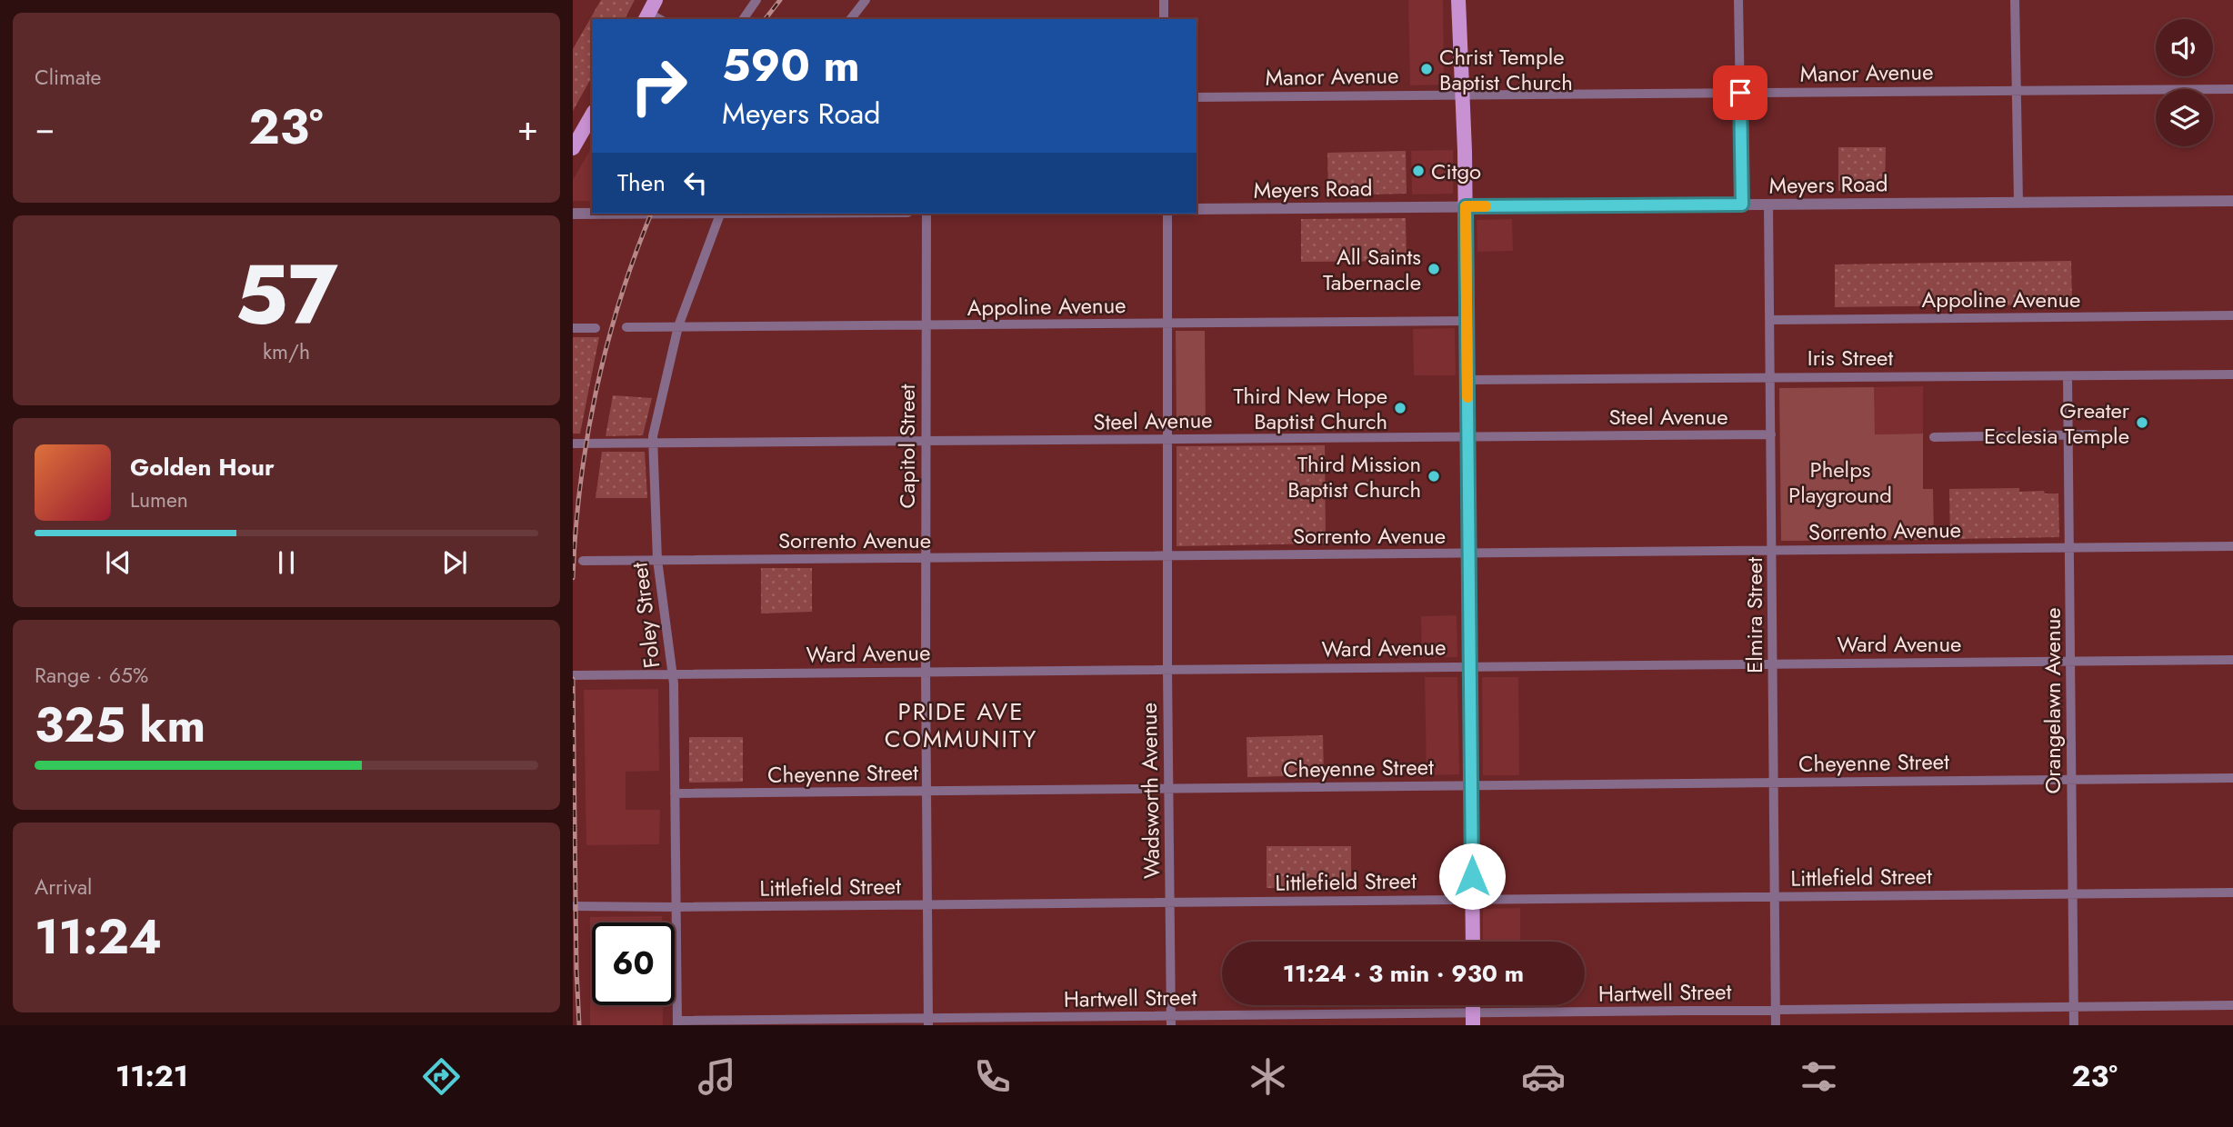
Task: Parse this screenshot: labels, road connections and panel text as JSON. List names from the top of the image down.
{
  "streets": {
    "street": [
      "Manor Avenue",
      "Meyers Road",
      "Appoline Avenue",
      "Iris Street",
      "Steel Avenue",
      "Capitol Street",
      "Sorrento Avenue",
      "Foley Street",
      "Elmira Street",
      "Ward Avenue",
      "Orangelawn Avenue",
      "Cheyenne Street",
      "Wadsworth Avenue",
      "Littlefield Street",
      "Hartwell Street"
    ]
  },
  "crossings": [
    ["Meyers Road", "Elmira Street"],
    ["Appoline Avenue", "Capitol Street"],
    ["Appoline Avenue", "Foley Street"],
    ["Appoline Avenue", "Elmira Street"],
    ["Iris Street", "Elmira Street"],
    ["Iris Street", "Orangelawn Avenue"],
    ["Steel Avenue", "Capitol Street"],
    ["Steel Avenue", "Foley Street"],
    ["Steel Avenue", "Elmira Street"],
    ["Steel Avenue", "Wadsworth Avenue"],
    ["Capitol Street", "Sorrento Avenue"],
    ["Capitol Street", "Ward Avenue"],
    ["Capitol Street", "Cheyenne Street"],
    ["Capitol Street", "Littlefield Street"],
    ["Capitol Street", "Hartwell Street"],
    ["Sorrento Avenue", "Foley Street"],
    ["Sorrento Avenue", "Elmira Street"],
    ["Sorrento Avenue", "Orangelawn Avenue"],
    ["Sorrento Avenue", "Wadsworth Avenue"],
    ["Foley Street", "Ward Avenue"],
    ["Foley Street", "Cheyenne Street"],
    ["Foley Street", "Littlefield Street"],
    ["Foley Street", "Hartwell Street"],
    ["Elmira Street", "Ward Avenue"],
    ["Elmira Street", "Cheyenne Street"],
    ["Elmira Street", "Littlefield Street"],
    ["Elmira Street", "Hartwell Street"],
    ["Ward Avenue", "Orangelawn Avenue"],
    ["Ward Avenue", "Wadsworth Avenue"],
    ["Orangelawn Avenue", "Cheyenne Street"],
    ["Orangelawn Avenue", "Littlefield Street"],
    ["Orangelawn Avenue", "Hartwell Street"],
    ["Cheyenne Street", "Wadsworth Avenue"],
    ["Wadsworth Avenue", "Littlefield Street"],
    ["Wadsworth Avenue", "Hartwell Street"]
  ],
  "districts": ["PRIDE AVE COMMUNITY"],
  "parks": ["Phelps Playground"],
  "places": [
    "Christ Temple Baptist Church",
    "Citgo",
    "All Saints Tabernacle",
    "Third New Hope Baptist Church",
    "Greater Ecclesia Temple",
    "Third Mission Baptist Church"
  ],
  "page": {
    "tile": [
      "Climate",
      ["57", "km/h"],
      ["Range · 65%", "325 km"],
      ["Arrival", "11:24"]
    ],
    "turn": ["590 m", "Meyers Road"],
    "heat": ["−", "23°", "+"],
    "then": "Then",
    "song": ["Golden Hour", "Lumen"],
    "limit": "60",
    "trip": "11:24 · 3 min · 930 m",
    "tabs": ["11:21", "23°"]
  }
}
